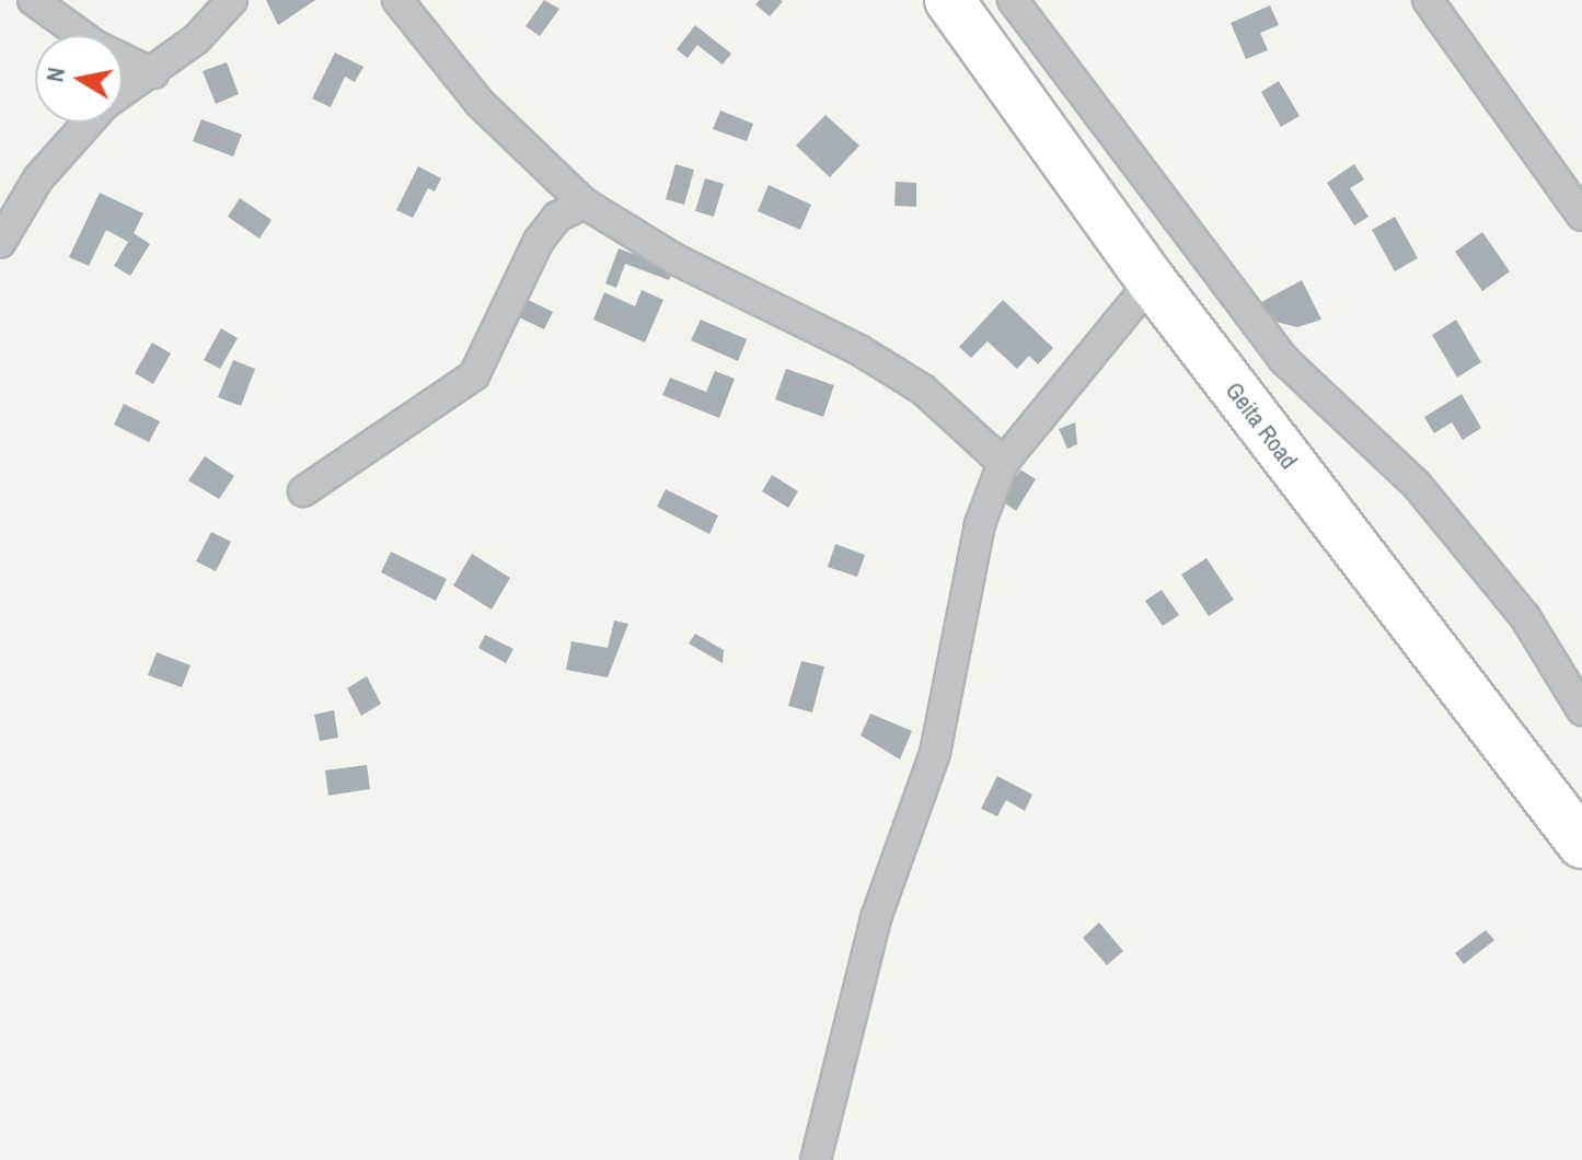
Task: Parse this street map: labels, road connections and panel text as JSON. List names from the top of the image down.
{
  "streets": {
    "highway": ["Geita Road"]
  },
  "north": "left"
}
